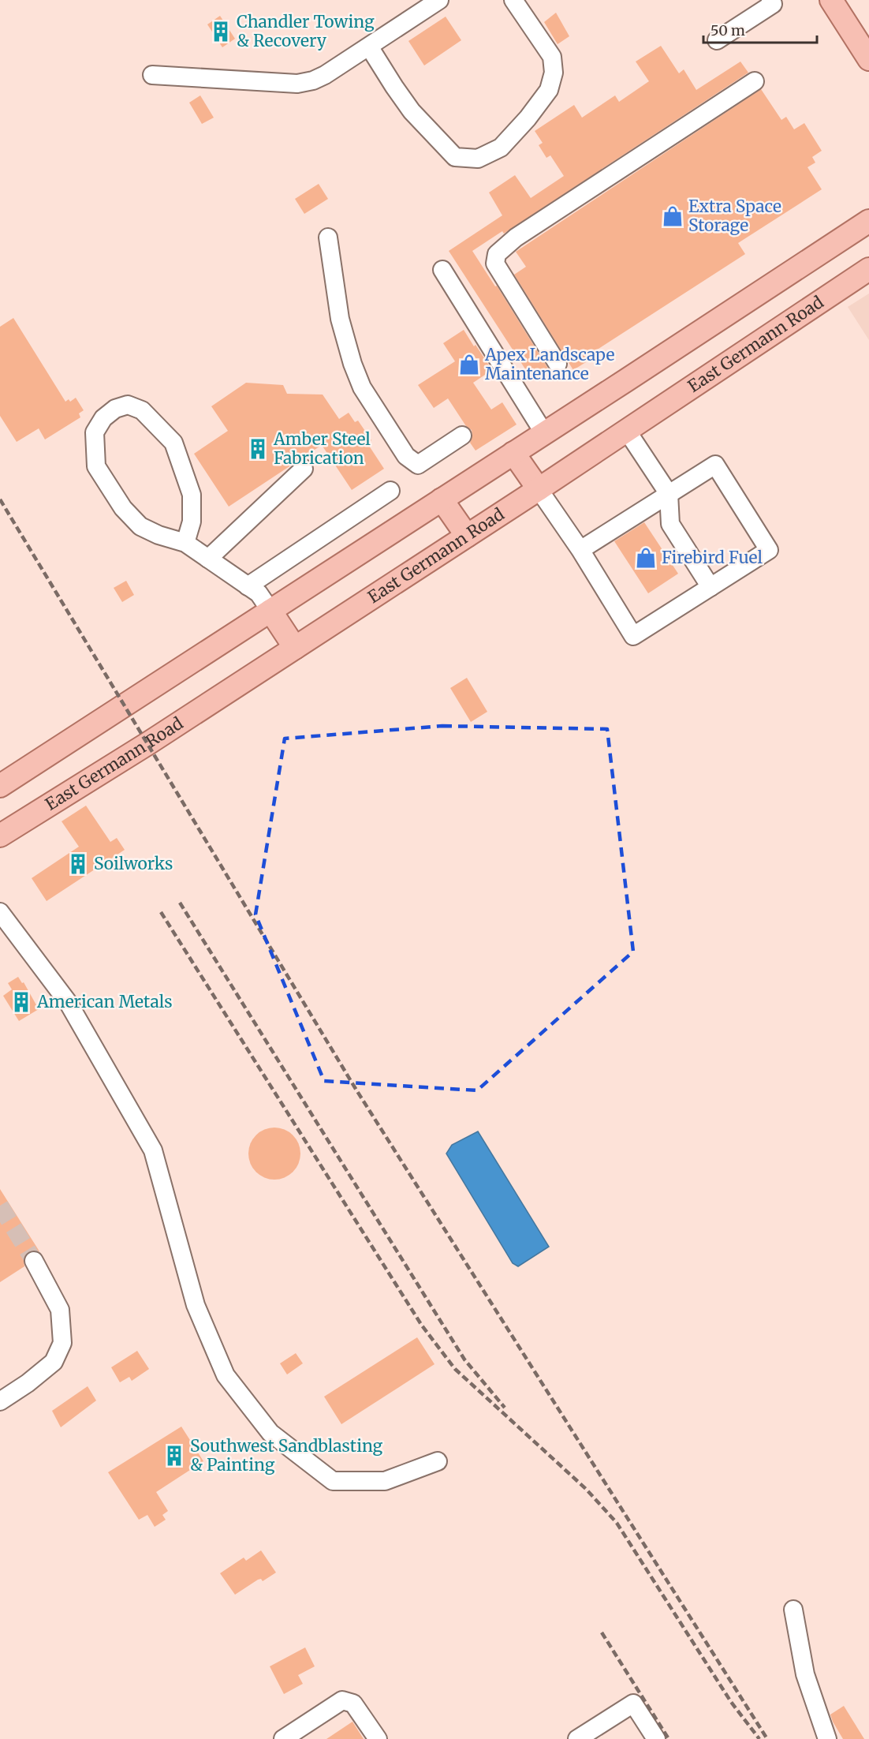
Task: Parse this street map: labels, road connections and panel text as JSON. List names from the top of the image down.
{
  "streets": {
    "main road": ["East Germann Road"]
  },
  "places": {
    "building": [
      "Chandler Towing & Recovery",
      "Amber Steel Fabrication",
      "Soilworks",
      "American Metals",
      "Southwest Sandblasting & Painting"
    ],
    "shop": ["Extra Space Storage", "Apex Landscape Maintenance", "Firebird Fuel"]
  },
  "scale_bar": "50 m"
}
